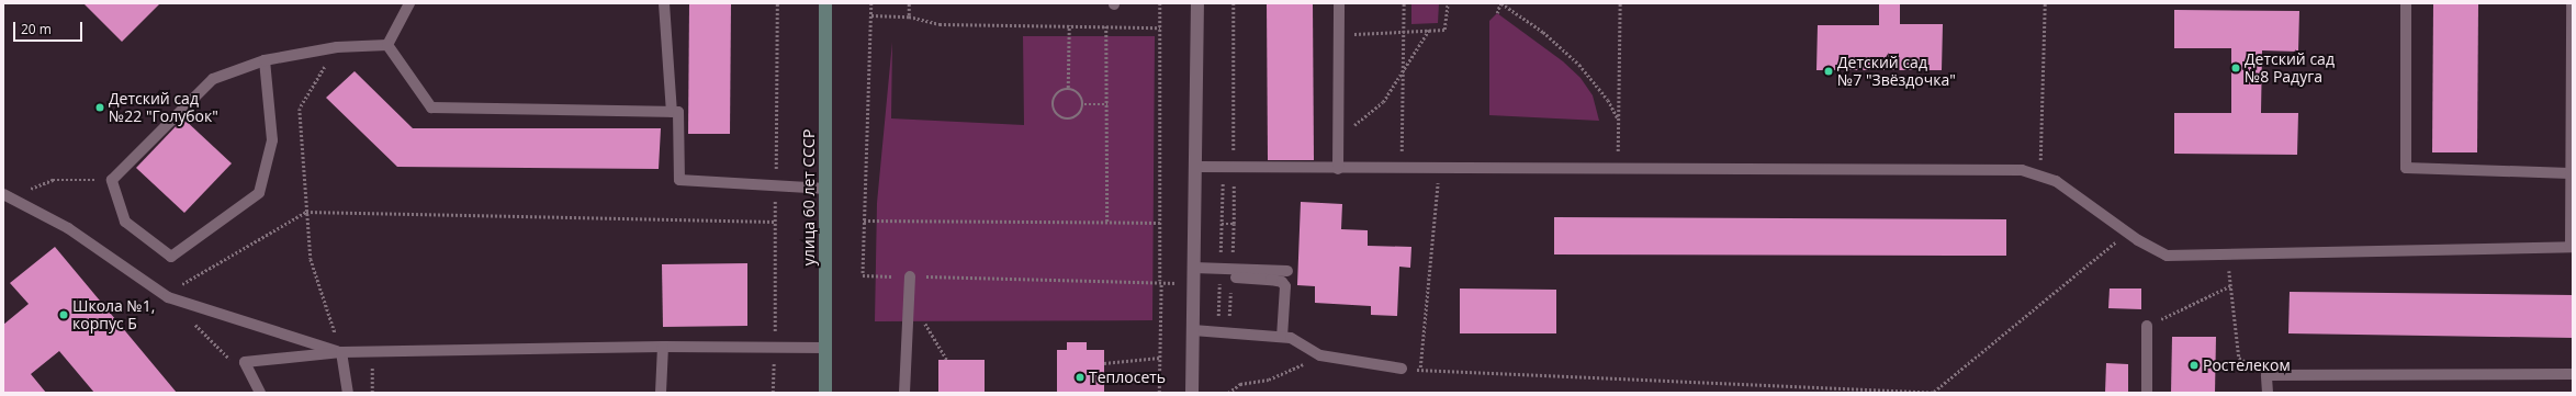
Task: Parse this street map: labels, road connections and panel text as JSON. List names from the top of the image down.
{
  "streets": {
    "street": ["улица 60 лет СССР"]
  },
  "places": [
    "Детский сад №8 Радуга",
    "Детский сад №7 \"Звёздочка\"",
    "Детский сад №22 \"Голубок\"",
    "Школа №1, корпус Б",
    "Ростелеком",
    "Теплосеть"
  ],
  "scale_bar": "20 m"
}
